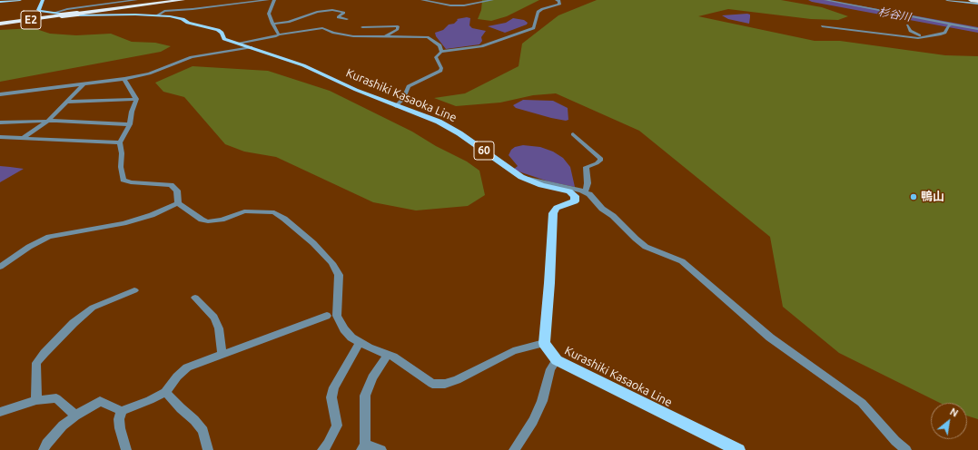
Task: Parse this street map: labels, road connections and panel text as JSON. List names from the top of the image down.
{
  "streets": {
    "highway": ["E2"],
    "main road": ["Kurashiki Kasaoka Line", "60"]
  },
  "crossings": [
    ["E2", "Kurashiki Kasaoka Line"]
  ],
  "water": ["杉谷川"],
  "places": ["鴨山"],
  "north": "top right"
}
